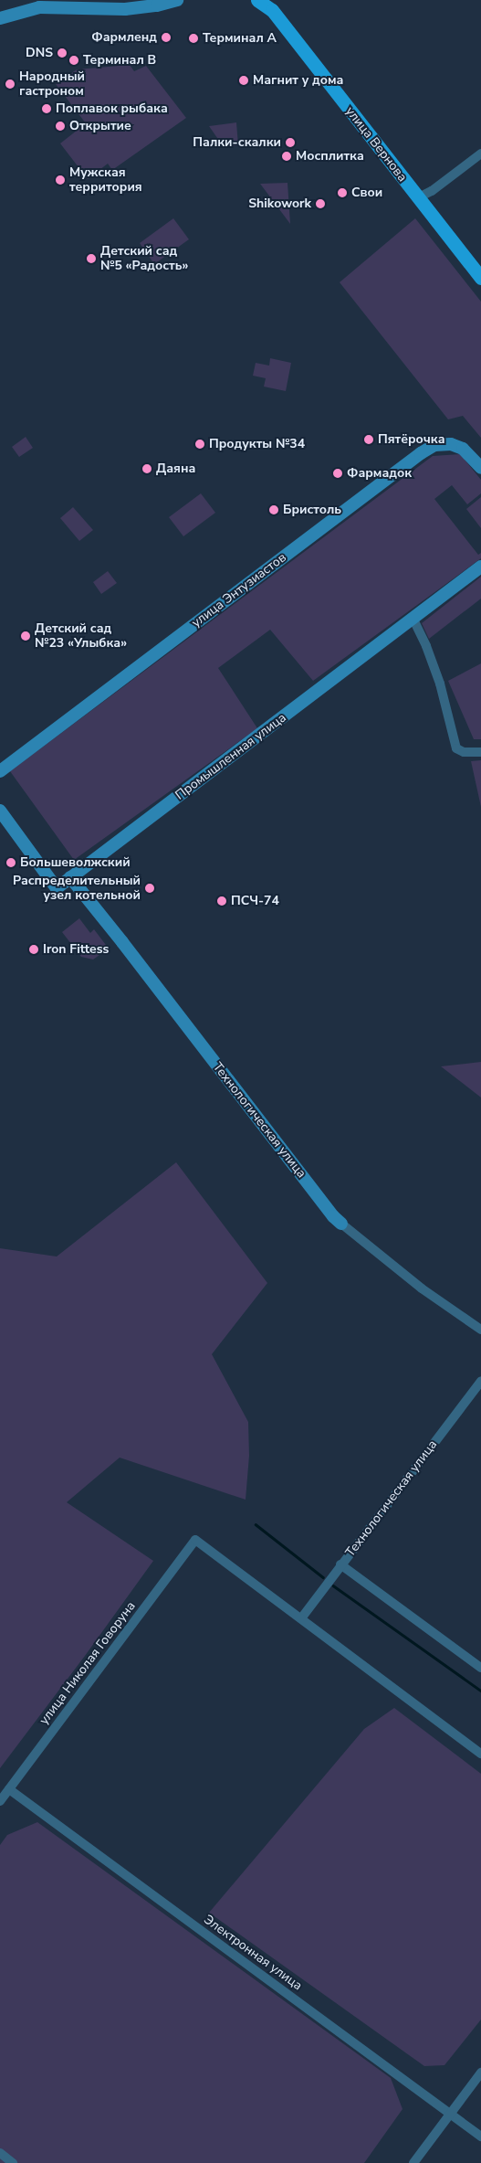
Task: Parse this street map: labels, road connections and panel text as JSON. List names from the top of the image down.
{
  "streets": {
    "main road": ["улица Вернова"],
    "street": [
      "улица Энтузиастов",
      "Промышленная улица",
      "Технологическая улица",
      "улица Николая Говоруна",
      "Электронная улица"
    ]
  },
  "crossings": [
    ["Промышленная улица", "Технологическая улица"],
    ["улица Николая Говоруна", "Электронная улица"]
  ],
  "places": [
    "Фармленд",
    "Терминал А",
    "DNS",
    "Терминал B",
    "Магнит у дома",
    "Народный гастроном",
    "Поплавок рыбака",
    "Открытие",
    "Палки-скалки",
    "Мосплитка",
    "Мужская территория",
    "Свои",
    "Shikowork",
    "Детский сад №5 «Радость»",
    "Пятёрочка",
    "Продукты №34",
    "Даяна",
    "Фармадок",
    "Бристоль",
    "Детский сад №23 «Улыбка»",
    "Большеволжский",
    "Распределительный узел котельной",
    "ПСЧ-74",
    "Iron Fittess"
  ]
}
